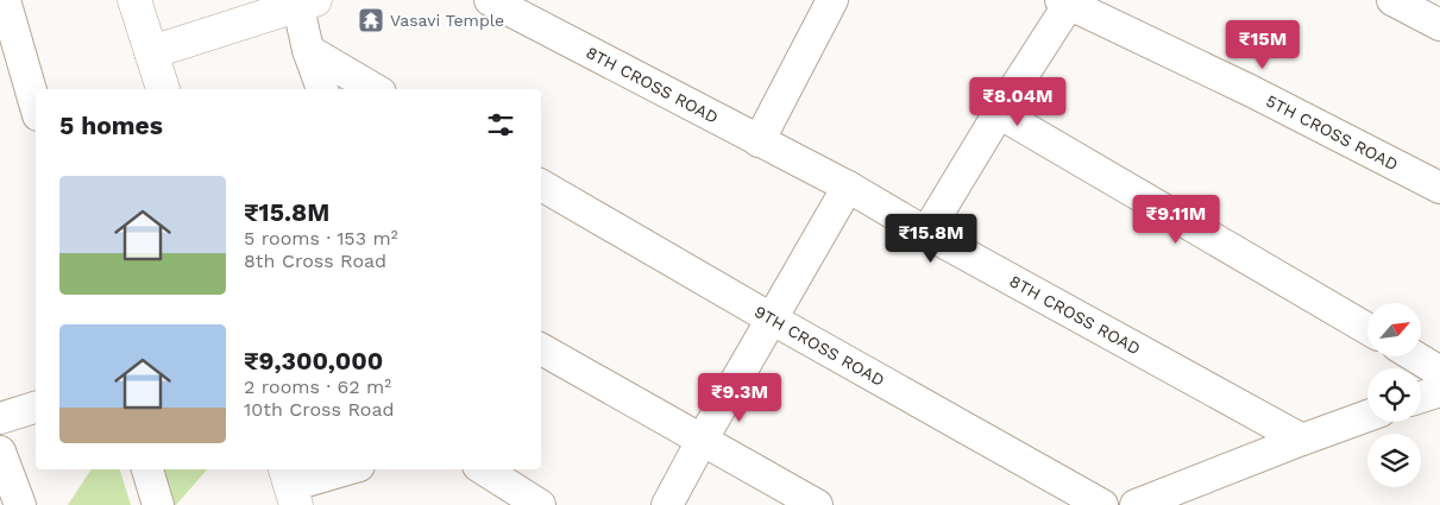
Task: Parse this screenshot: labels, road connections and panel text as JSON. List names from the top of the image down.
{
  "streets": {
    "street": ["8TH CROSS ROAD", "5TH CROSS ROAD", "9TH CROSS ROAD"]
  },
  "places": {
    "temple": ["Vasavi Temple"]
  },
  "north": "top right",
  "page": {
    "price": [
      "₹15M",
      "₹8.04M",
      "₹9.11M",
      "₹15.8M",
      "₹9.3M"
    ],
    "heading": "5 homes",
    "list": [
      {
        "name": "₹15.8M",
        "note": "5 rooms · 153 m² · 8th Cross Road"
      },
      {
        "name": "₹9,300,000",
        "note": "2 rooms · 62 m² · 10th Cross Road"
      }
    ]
  }
}
